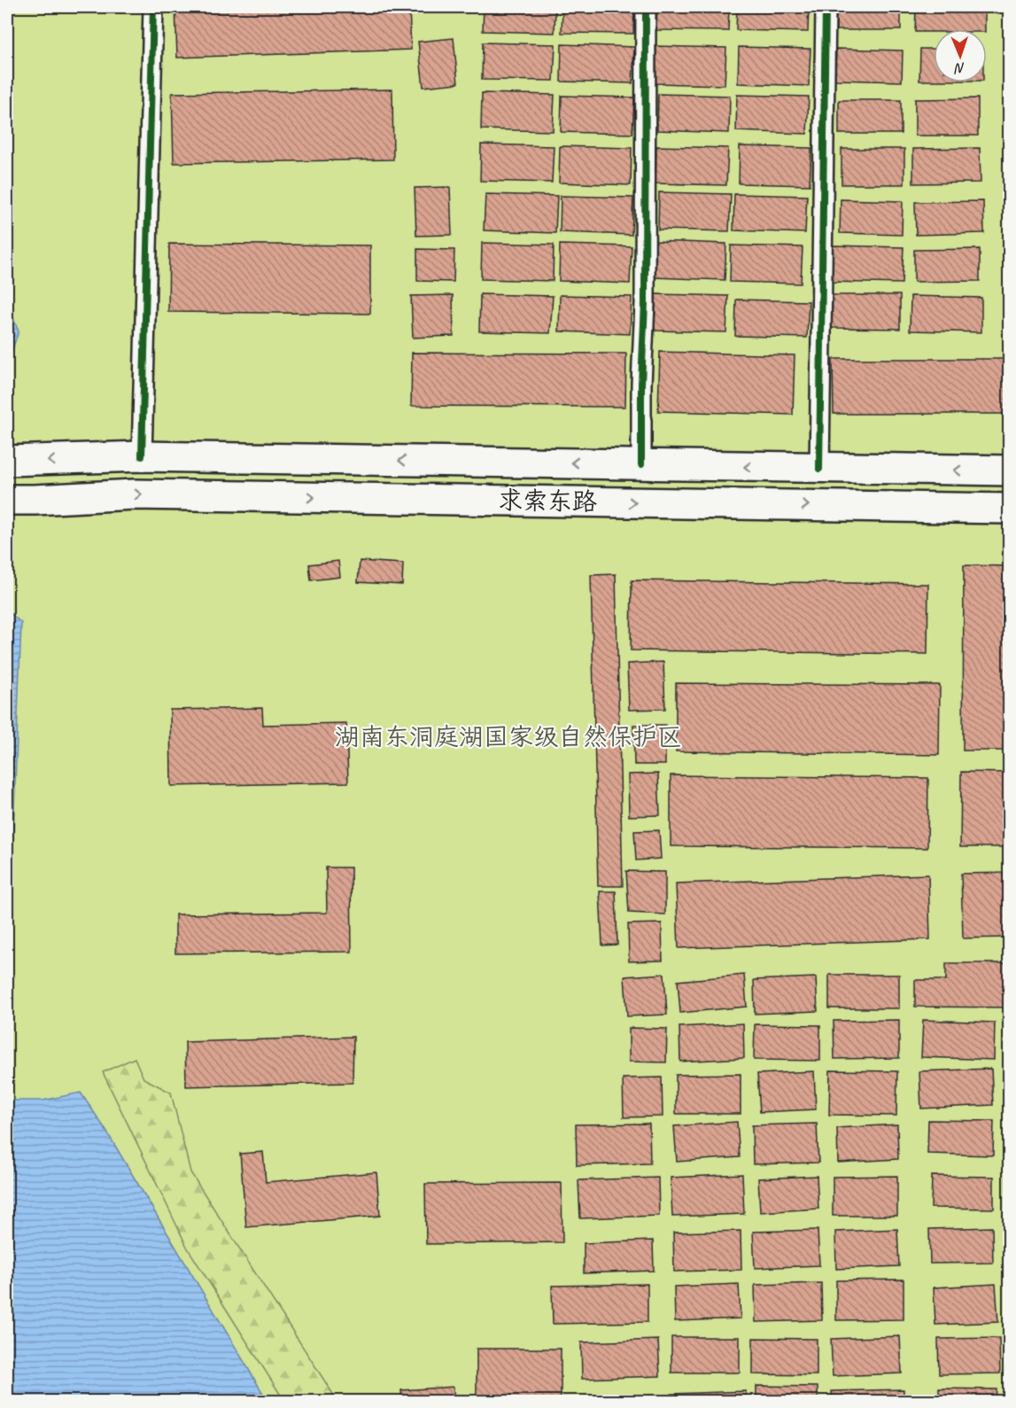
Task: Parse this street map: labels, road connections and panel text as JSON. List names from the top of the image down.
{
  "streets": {
    "main road": ["求索东路"]
  },
  "parks": ["湖南东洞庭湖国家级自然保护区"],
  "north": "bottom"
}
